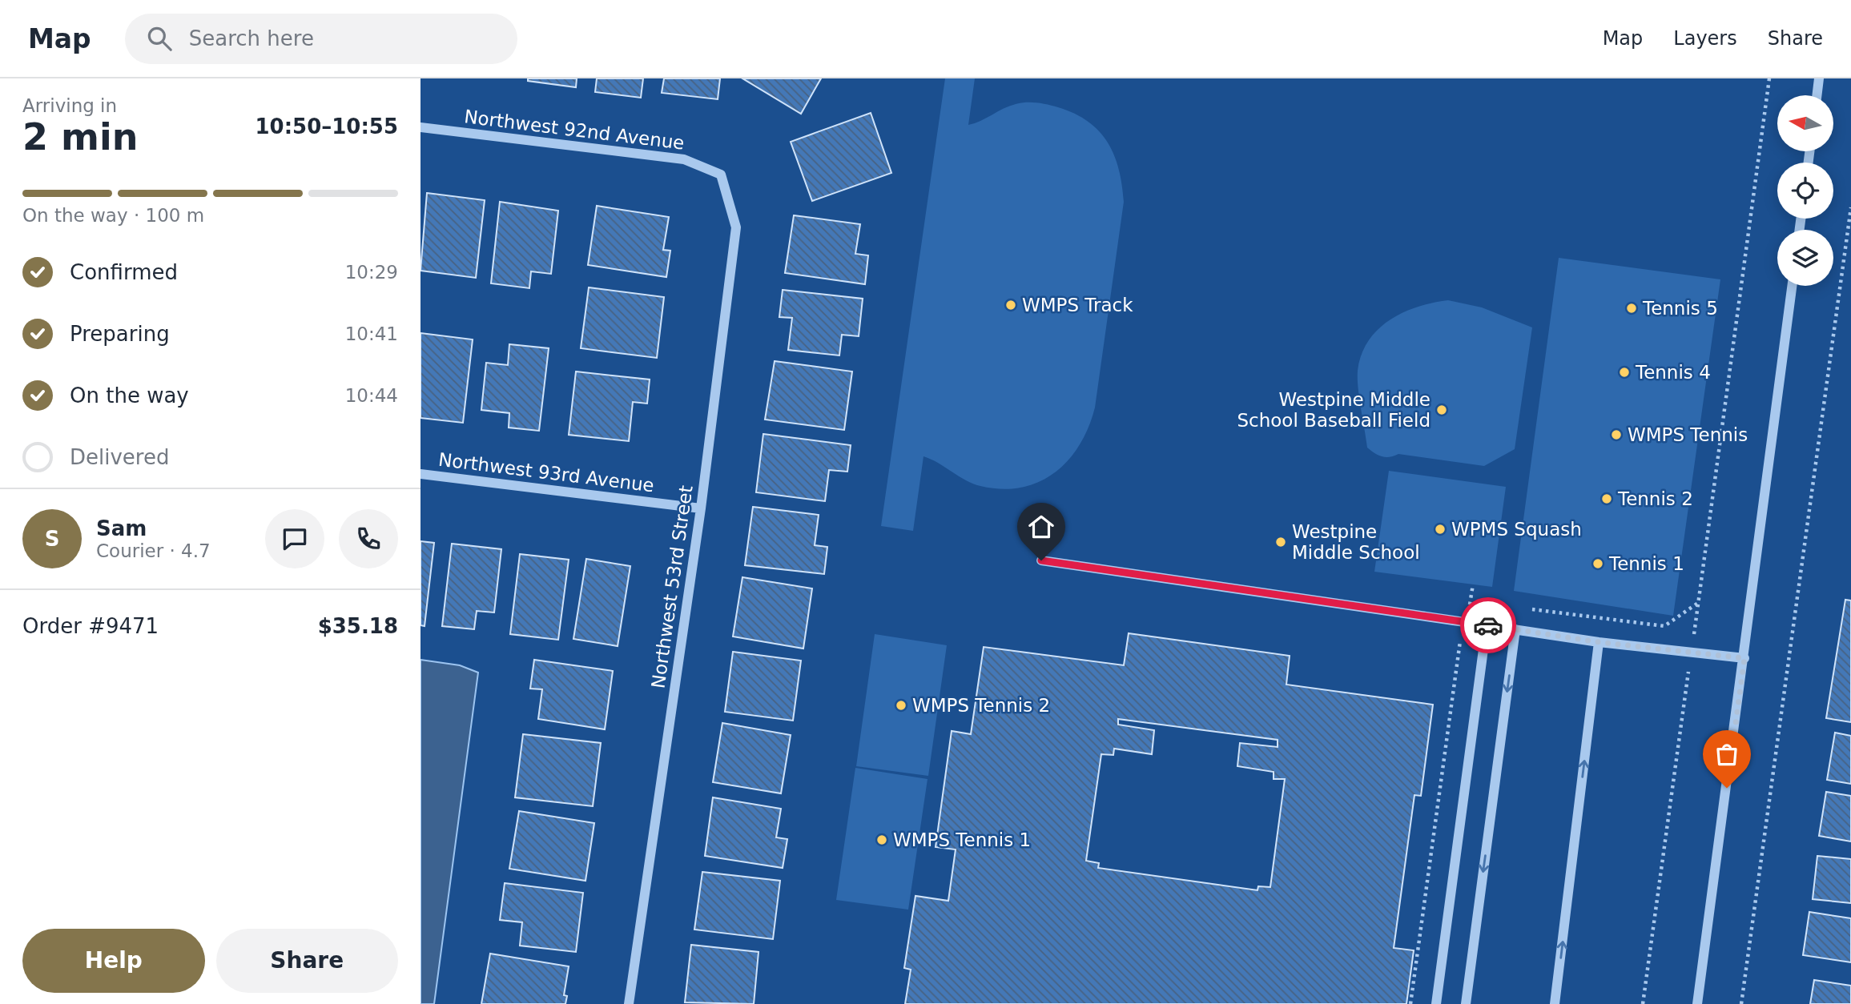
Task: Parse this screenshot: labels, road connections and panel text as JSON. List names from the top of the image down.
{
  "streets": {
    "street": ["Northwest 92nd Avenue", "Northwest 93rd Avenue", "Northwest 53rd Street"]
  },
  "crossings": [
    ["Northwest 92nd Avenue", "Northwest 53rd Street"],
    ["Northwest 93rd Avenue", "Northwest 53rd Street"]
  ],
  "places": [
    "WMPS Track",
    "Tennis 5",
    "Tennis 4",
    "Westpine Middle School Baseball Field",
    "WMPS Tennis",
    "Tennis 2",
    "WPMS Squash",
    "Westpine Middle School",
    "Tennis 1",
    "WMPS Tennis 2",
    "WMPS Tennis 1"
  ],
  "north": "left",
  "page": {
    "header": "Map",
    "search": "Search here",
    "nav": ["Map", "Layers", "Share"],
    "heading": ["2 min", "Arriving in", "10:50–10:55"],
    "panel": [
      "Sam",
      "Courier · 4.7",
      "Order #9471",
      "$35.18"
    ],
    "bar": "On the way · 100 m",
    "list": [
      ["Confirmed", "10:29"],
      ["Preparing", "10:41"],
      ["On the way", "10:44"],
      "Delivered"
    ],
    "round": "S",
    "buttons": ["Help", "Share"]
  }
}
